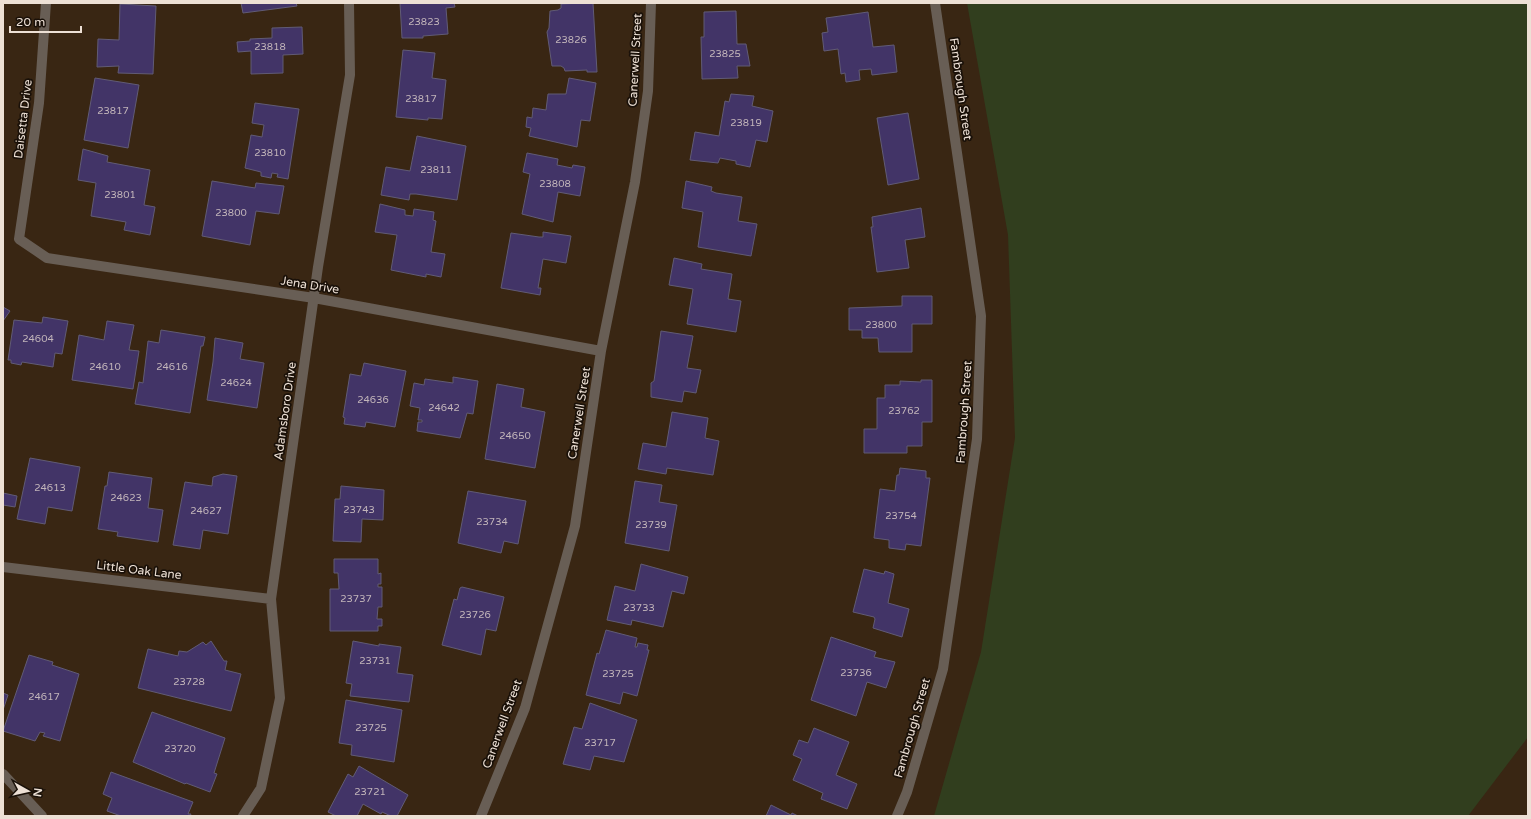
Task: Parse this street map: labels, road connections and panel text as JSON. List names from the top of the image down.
{
  "streets": {
    "street": [
      "Canerwell Street",
      "Fambrough Street",
      "Daisetta Drive",
      "Jena Drive",
      "Adamsboro Drive",
      "Little Oak Lane"
    ]
  },
  "crossings": [
    ["Canerwell Street", "Jena Drive"],
    ["Daisetta Drive", "Jena Drive"],
    ["Jena Drive", "Adamsboro Drive"],
    ["Adamsboro Drive", "Little Oak Lane"]
  ],
  "house_numbers": [
    "23823",
    "23826",
    "23818",
    "23825",
    "23817",
    "23817",
    "23819",
    "23810",
    "23811",
    "23808",
    "23801",
    "23800",
    "23800",
    "24604",
    "24610",
    "24616",
    "24624",
    "24636",
    "24642",
    "23762",
    "24650",
    "24613",
    "24623",
    "23743",
    "24627",
    "23754",
    "23734",
    "23739",
    "23737",
    "23733",
    "23726",
    "23731",
    "23736",
    "23725",
    "23728",
    "24617",
    "23725",
    "23717",
    "23720",
    "23721"
  ],
  "scale_bar": "20 m",
  "north": "right"
}
